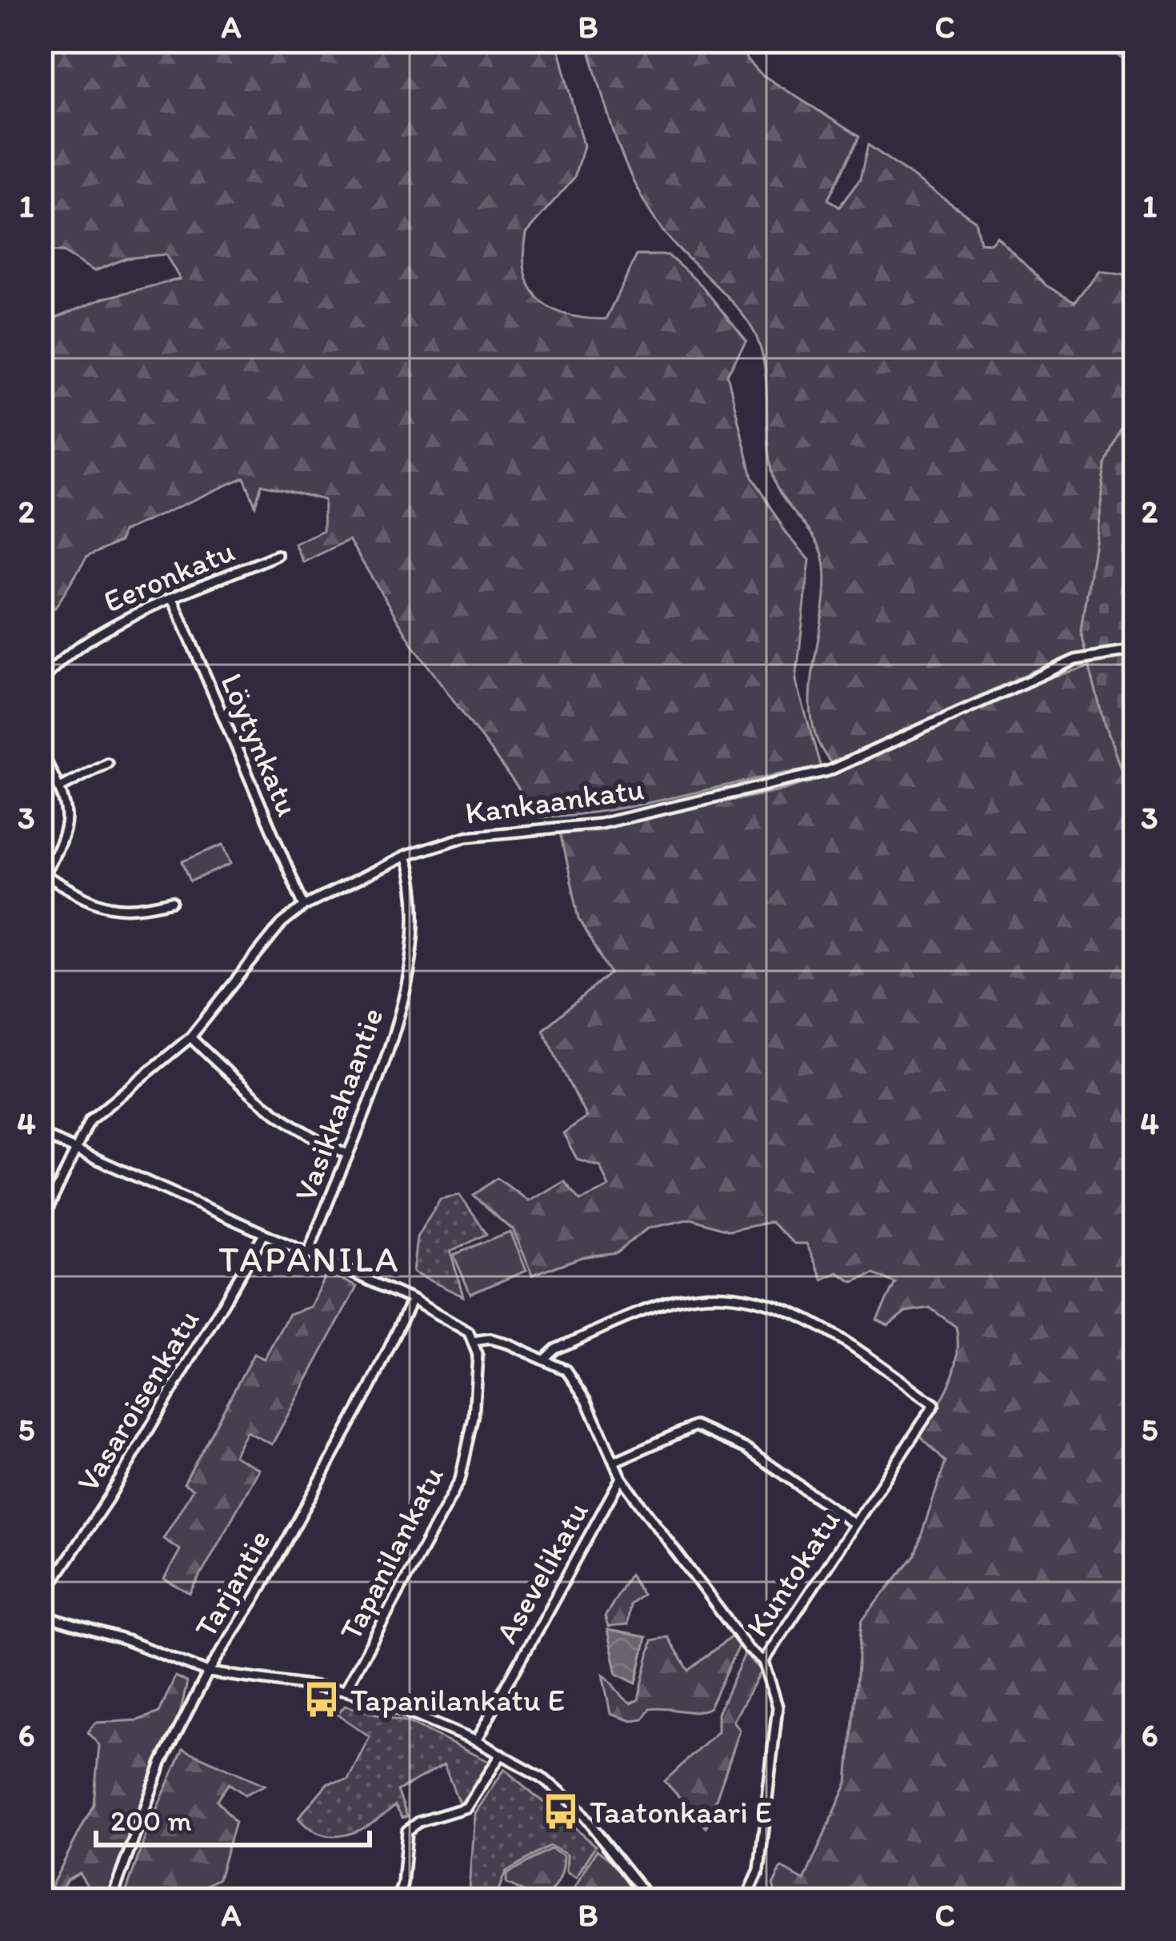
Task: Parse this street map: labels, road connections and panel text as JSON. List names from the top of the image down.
{
  "streets": {
    "street": [
      "Eeronkatu",
      "Löytynkatu",
      "Kankaankatu",
      "Vasikkahaantie",
      "Vasaroisenkatu",
      "Tapanilankatu",
      "Asevelikatu",
      "Kuntokatu",
      "Tarjantie"
    ]
  },
  "crossings": [
    ["Eeronkatu", "Löytynkatu"],
    ["Löytynkatu", "Kankaankatu"],
    ["Kankaankatu", "Vasikkahaantie"]
  ],
  "districts": ["TAPANILA"],
  "places": {
    "bus stop": ["Tapanilankatu E", "Taatonkaari E"]
  },
  "scale_bar": "200 m",
  "grid": {
    "columns": ["A", "B", "C"],
    "rows": [
      "1",
      "2",
      "3",
      "4",
      "5",
      "6"
    ]
  }
}
